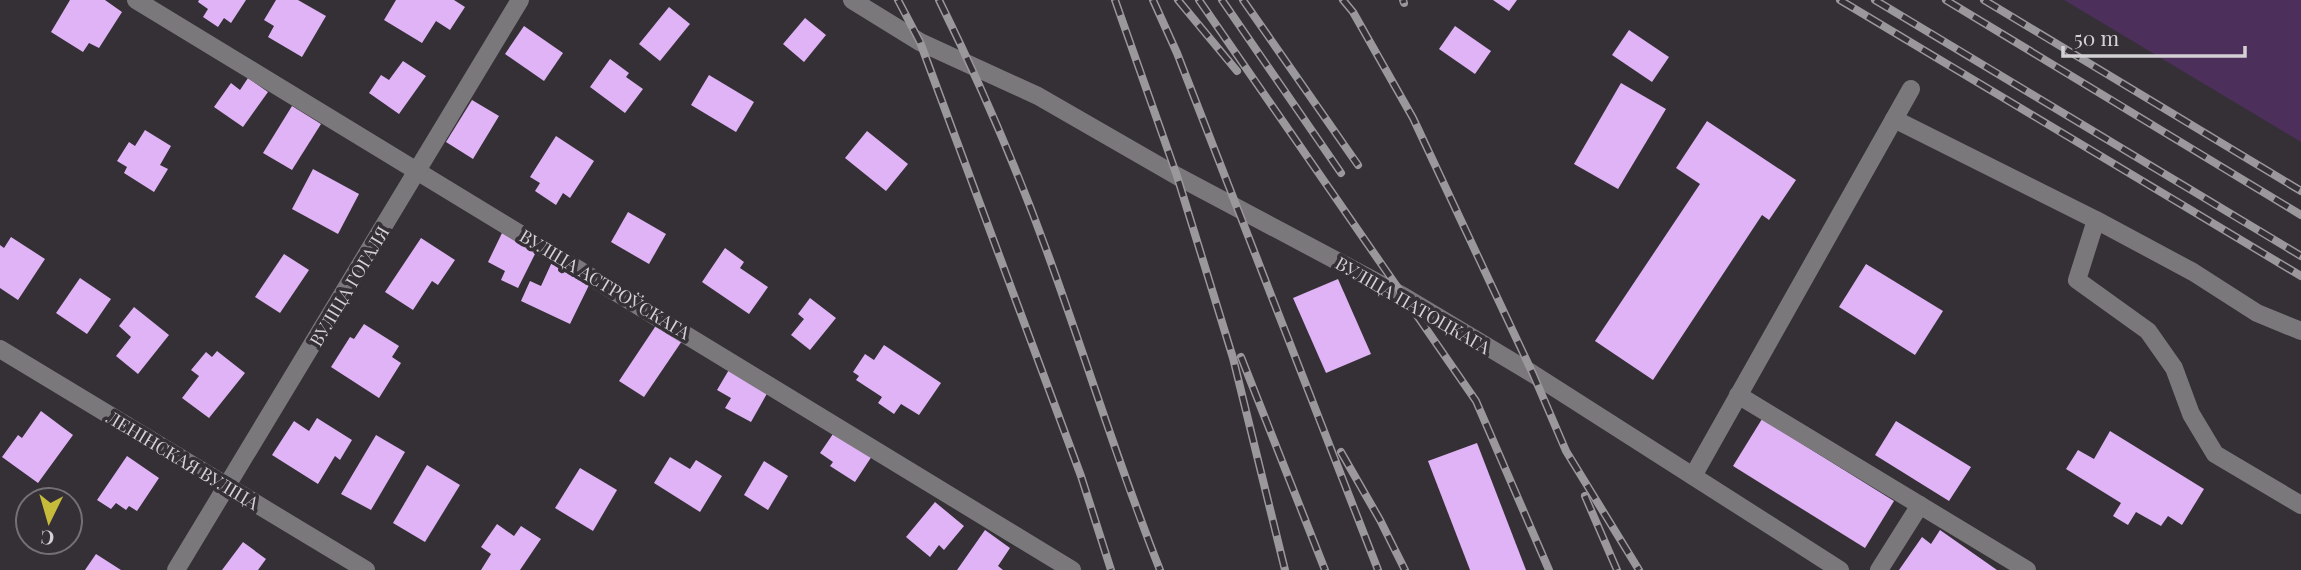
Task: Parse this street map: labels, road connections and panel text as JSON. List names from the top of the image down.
{
  "streets": {
    "street": [
      "ВУЛІЦА АСТРОЎСКАГА",
      "ВУЛІЦА ГОГАЛЯ",
      "ВУЛІЦА ПАТОЦКАГА",
      "ЛЕНІНСКАЯ ВУЛІЦА"
    ]
  },
  "crossings": [
    ["ВУЛІЦА АСТРОЎСКАГА", "ВУЛІЦА ГОГАЛЯ"],
    ["ВУЛІЦА ГОГАЛЯ", "ЛЕНІНСКАЯ ВУЛІЦА"]
  ],
  "scale_bar": "50 m",
  "north": "bottom"
}
